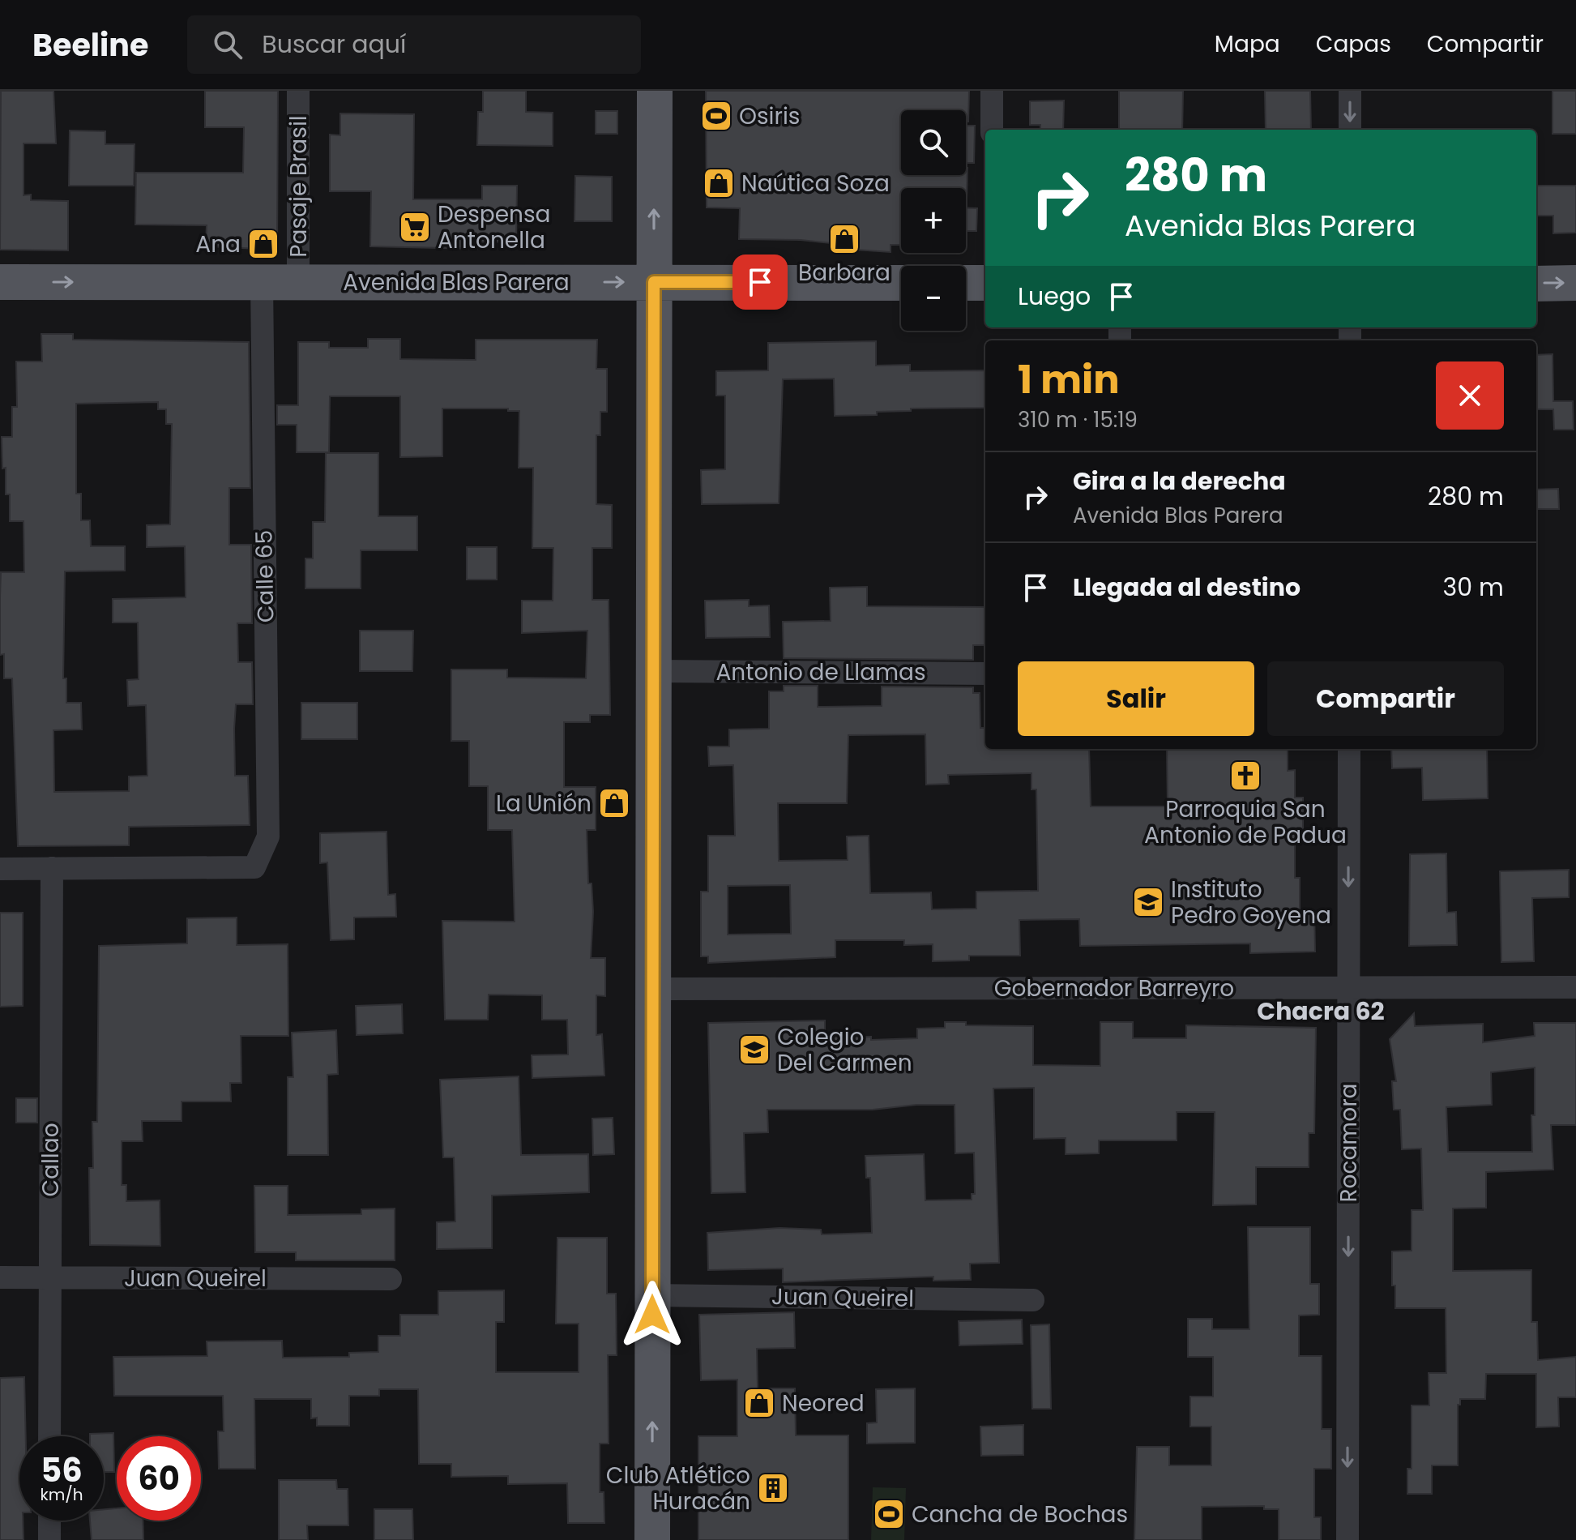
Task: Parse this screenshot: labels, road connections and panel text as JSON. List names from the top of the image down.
{
  "streets": {
    "main road": ["Avenida Blas Parera"],
    "street": [
      "Pasaje Brasil",
      "Calle 65",
      "Antonio de Llamas",
      "Gobernador Barreyro",
      "Rocamora",
      "Callao",
      "Juan Queirel"
    ]
  },
  "crossings": [
    ["Pasaje Brasil", "Avenida Blas Parera"],
    ["Avenida Blas Parera", "Calle 65"],
    ["Calle 65", "Callao"],
    ["Gobernador Barreyro", "Rocamora"],
    ["Callao", "Juan Queirel"]
  ],
  "one_way": ["Avenida Blas Parera", "Rocamora"],
  "districts": ["Chacra 62"],
  "places": {
    "sports": ["Osiris", "Cancha de Bochas"],
    "shop": [
      "Naútica Soza",
      "Barbara",
      "Ana",
      "La Unión",
      "Neored"
    ],
    "supermarket": ["Despensa Antonella"],
    "church": ["Parroquia San Antonio de Padua"],
    "school or university": ["Instituto Pedro Goyena", "Colegio Del Carmen"],
    "building": ["Club Atlético Huracán"]
  },
  "page": {
    "header": "Beeline",
    "search": "Buscar aquí",
    "nav": ["Mapa", "Capas", "Compartir"],
    "map_buttons": ["+", "−"],
    "turn": ["280 m", "Avenida Blas Parera"],
    "then": "Luego",
    "heading": ["1 min", "310 m · 15:19"],
    "list": [
      {
        "name": "Gira a la derecha",
        "note": "Avenida Blas Parera",
        "value": "280 m"
      },
      {
        "name": "Llegada al destino",
        "value": "30 m"
      }
    ],
    "buttons": ["Salir", "Compartir"],
    "speed": "56 km/h",
    "limit": "60"
  }
}
